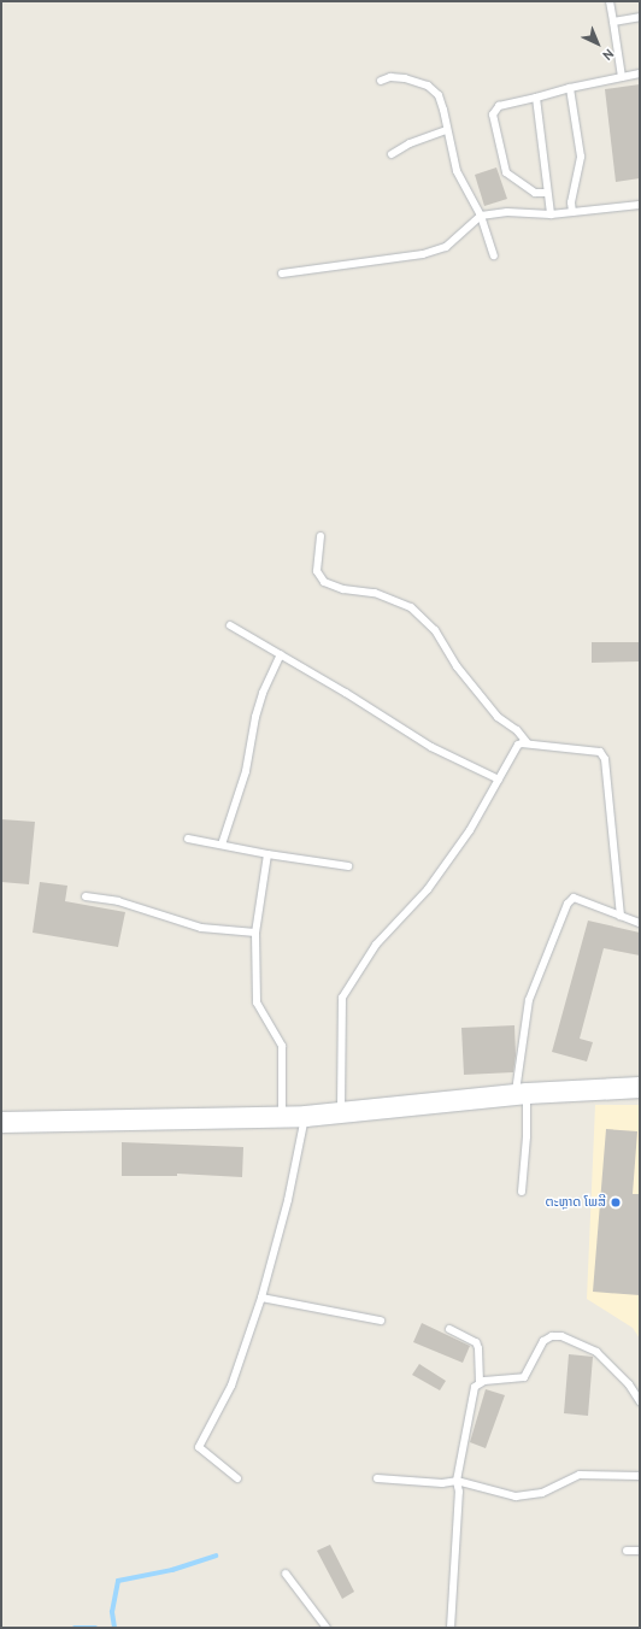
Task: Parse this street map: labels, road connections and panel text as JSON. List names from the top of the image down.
{
  "places": ["ຕະຫຼາດ ໂພສີ"],
  "north": "bottom right"
}
